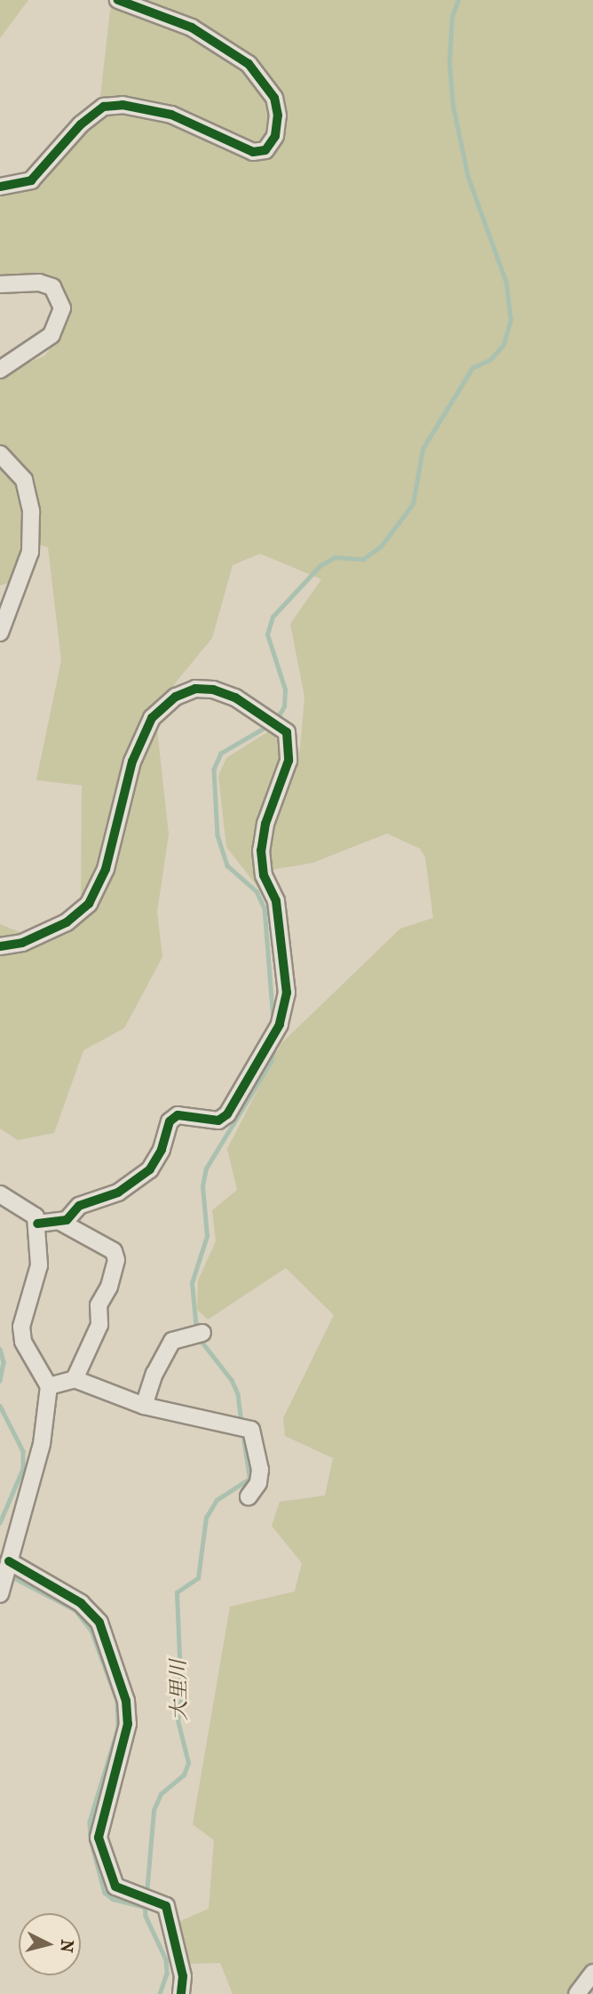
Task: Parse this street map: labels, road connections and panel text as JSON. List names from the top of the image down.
{
  "water": ["大里川"],
  "north": "right"
}
